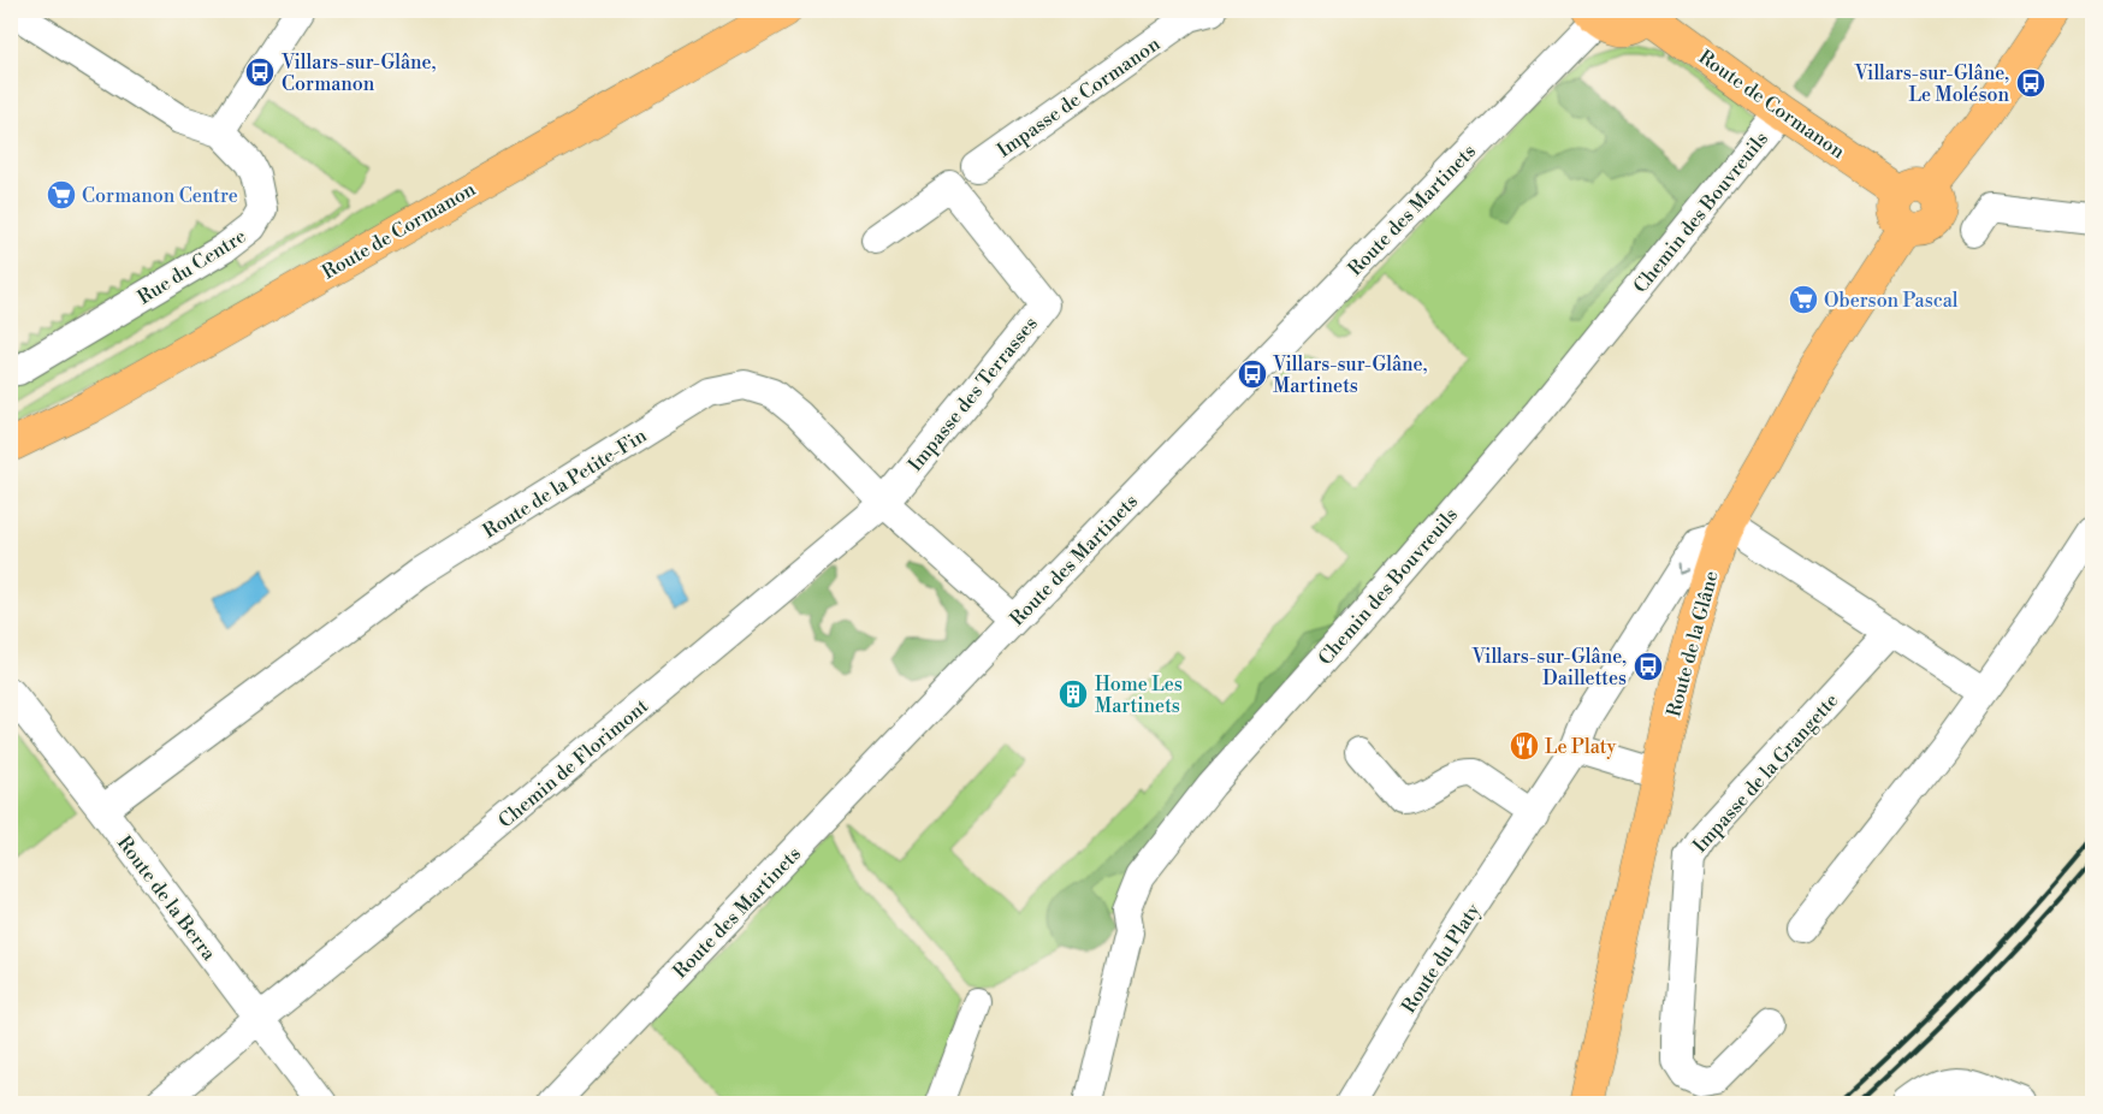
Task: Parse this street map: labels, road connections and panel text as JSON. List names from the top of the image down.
{
  "streets": {
    "main road": ["Route de Cormanon", "Route de la Glâne"],
    "street": [
      "Impasse de Cormanon",
      "Route des Martinets",
      "Chemin des Bouvreuils",
      "Rue du Centre",
      "Impasse des Terrasses",
      "Route de la Petite-Fin",
      "Chemin de Florimont",
      "Impasse de la Grangette",
      "Route de la Berra",
      "Route du Platy"
    ]
  },
  "crossings": [
    ["Route de Cormanon", "Chemin des Bouvreuils"],
    ["Route de Cormanon", "Route de la Glâne"],
    ["Route des Martinets", "Route de la Petite-Fin"],
    ["Impasse des Terrasses", "Route de la Petite-Fin"],
    ["Impasse des Terrasses", "Chemin de Florimont"],
    ["Route de la Petite-Fin", "Chemin de Florimont"],
    ["Route de la Petite-Fin", "Route de la Berra"],
    ["Route de la Glâne", "Route du Platy"],
    ["Chemin de Florimont", "Route de la Berra"]
  ],
  "one_way": ["Route du Platy"],
  "places": {
    "bus stop": [
      "Villars-sur-Glâne, Cormanon",
      "Villars-sur-Glâne, Le Moléson",
      "Villars-sur-Glâne, Martinets",
      "Villars-sur-Glâne, Daillettes"
    ],
    "supermarket": ["Cormanon Centre", "Oberson Pascal"],
    "building": ["Home Les Martinets"],
    "restaurant": ["Le Platy"]
  }
}
